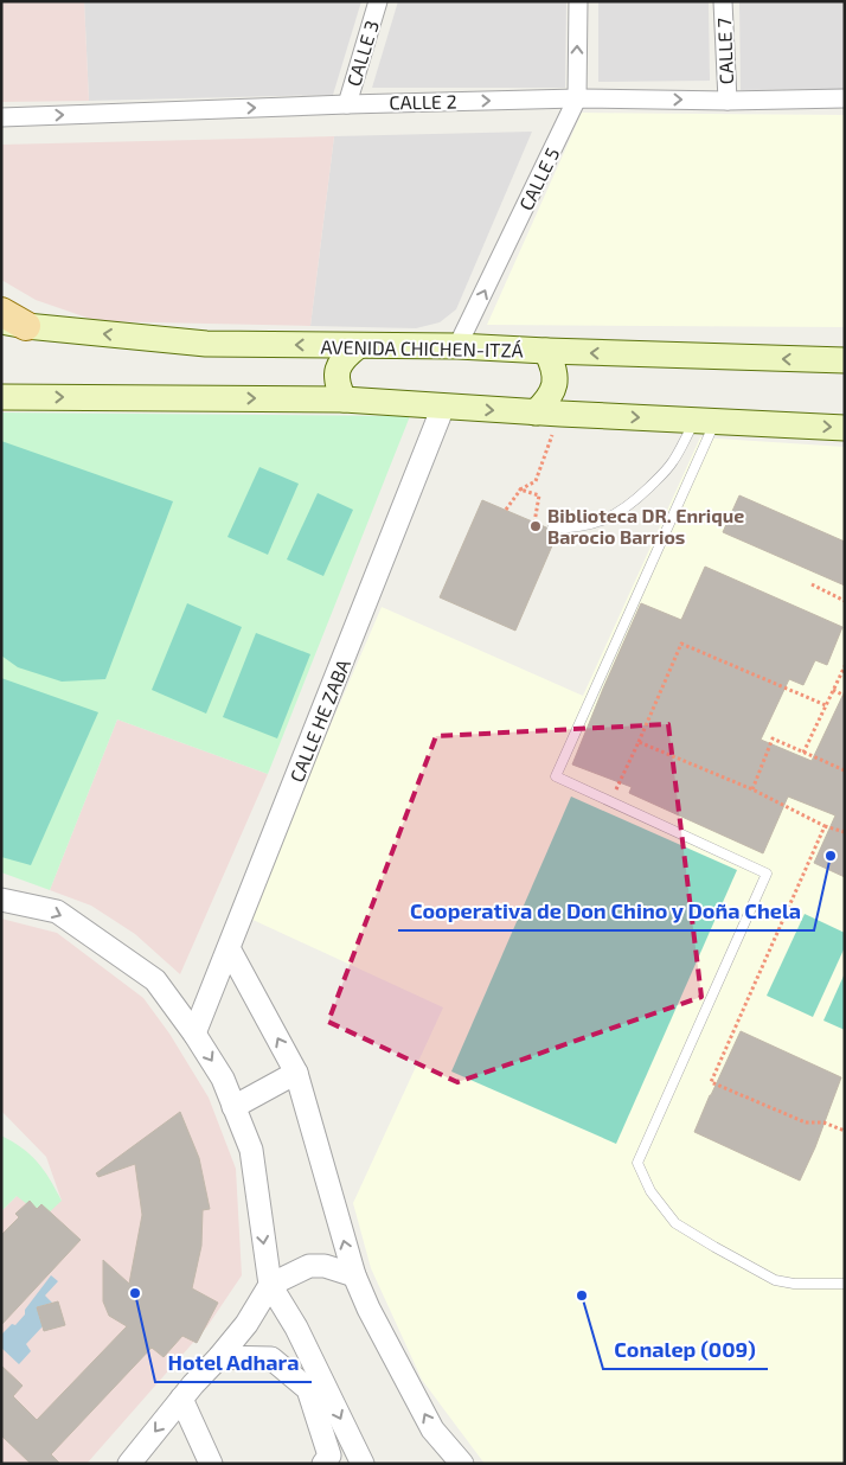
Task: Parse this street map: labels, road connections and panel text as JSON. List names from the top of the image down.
{
  "streets": {
    "main road": ["AVENIDA CHICHEN-ITZÁ"],
    "street": [
      "CALLE 7",
      "CALLE 3",
      "CALLE 2",
      "CALLE 5",
      "CALLE HE ZABA"
    ]
  },
  "crossings": [
    ["CALLE 7", "CALLE 2"],
    ["CALLE 3", "CALLE 2"],
    ["CALLE 2", "CALLE 5"],
    ["CALLE 5", "AVENIDA CHICHEN-ITZÁ"]
  ],
  "one_way": ["CALLE 2", "CALLE 5"],
  "places": [
    "Biblioteca DR. Enrique Barocio Barrios",
    "Cooperativa de Don Chino y Doña Chela",
    "Hotel Adhara",
    "Conalep (009)"
  ]
}
